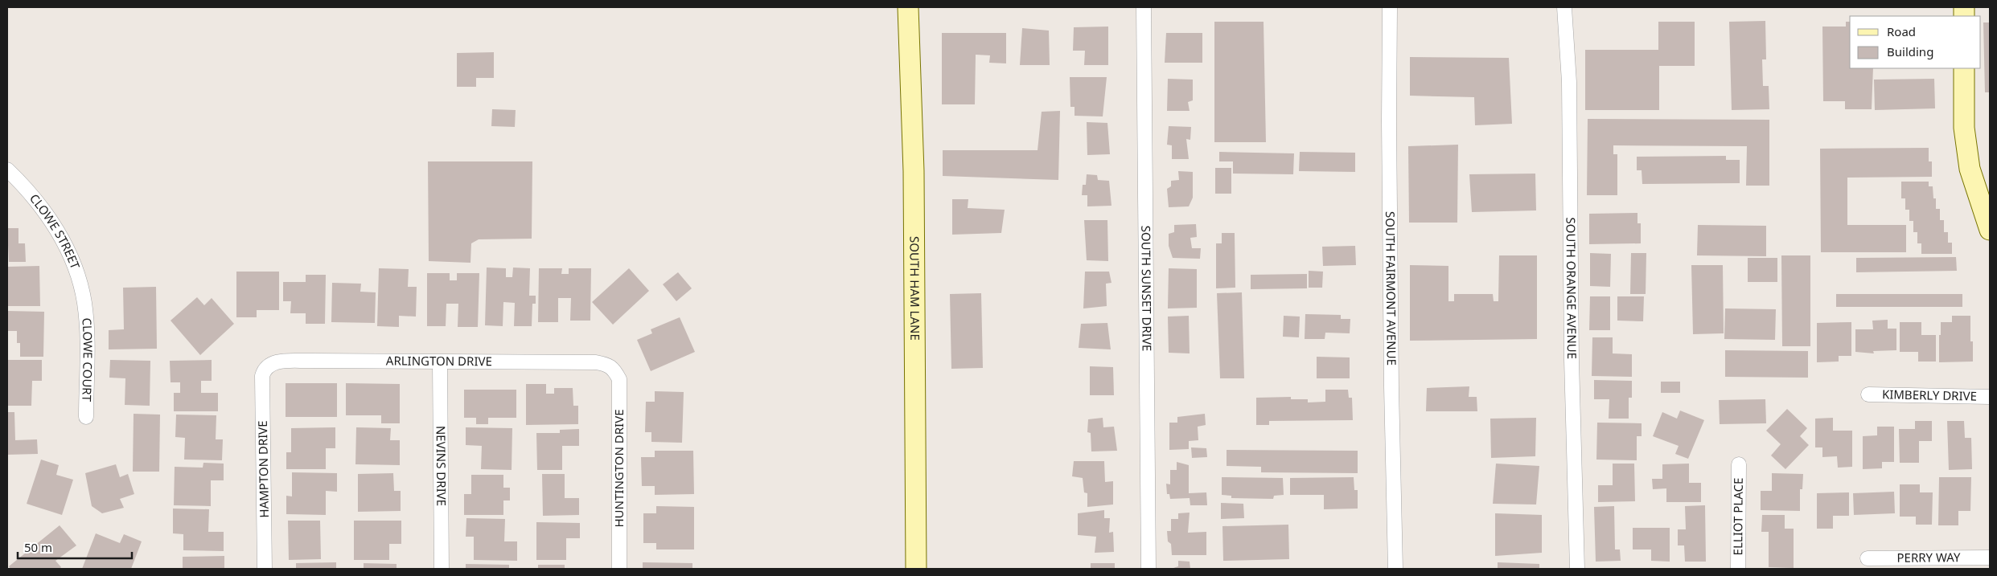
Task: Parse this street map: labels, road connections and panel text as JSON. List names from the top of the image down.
{
  "streets": {
    "main road": ["SOUTH HAM LANE"],
    "street": [
      "CLOWE STREET",
      "SOUTH SUNSET DRIVE",
      "SOUTH ORANGE AVENUE",
      "SOUTH FAIRMONT AVENUE",
      "CLOWE COURT",
      "ARLINGTON DRIVE",
      "KIMBERLY DRIVE",
      "NEVINS DRIVE",
      "HUNTINGTON DRIVE",
      "HAMPTON DRIVE",
      "ELLIOT PLACE",
      "PERRY WAY"
    ]
  },
  "crossings": [
    ["CLOWE STREET", "CLOWE COURT"],
    ["ARLINGTON DRIVE", "NEVINS DRIVE"],
    ["ARLINGTON DRIVE", "HUNTINGTON DRIVE"],
    ["ARLINGTON DRIVE", "HAMPTON DRIVE"]
  ],
  "legend": ["Road", "Building"],
  "scale_bar": "50 m"
}
